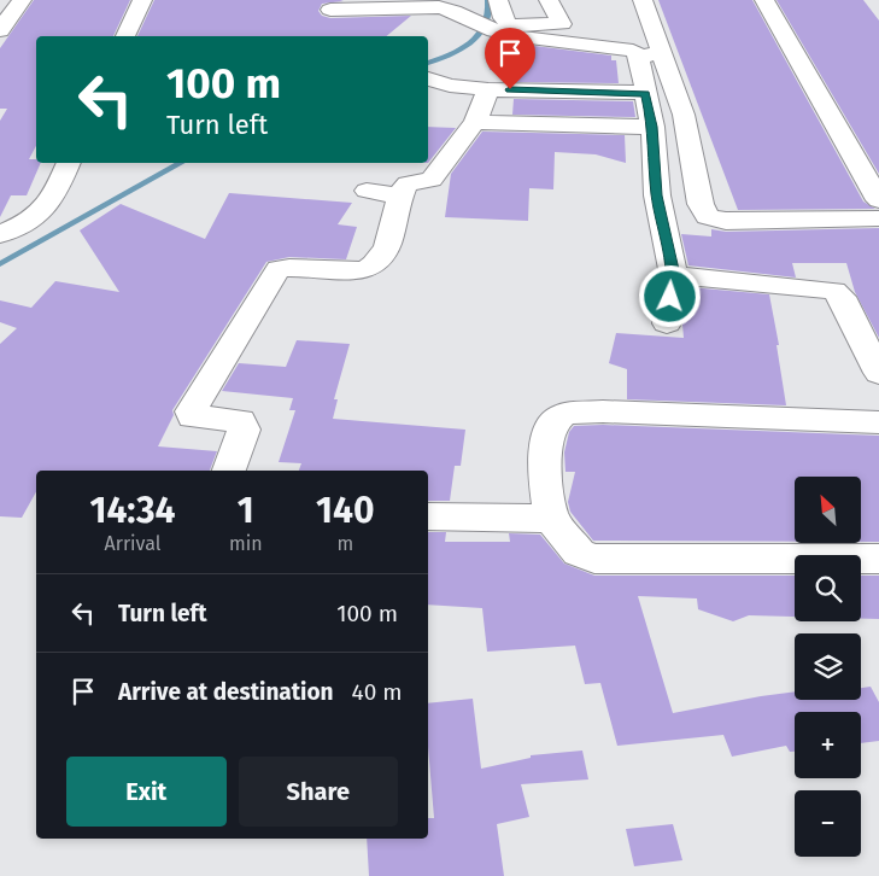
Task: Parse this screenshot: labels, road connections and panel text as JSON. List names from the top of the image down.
{
  "north": "top left",
  "page": {
    "turn": ["100 m", "Turn left"],
    "eta": [
      "14:34",
      "Arrival",
      "1",
      "min",
      "140",
      "m"
    ],
    "map_buttons": ["+", "−"],
    "list": [
      {
        "name": "Turn left",
        "value": "100 m"
      },
      {
        "name": "Arrive at destination",
        "value": "40 m"
      }
    ],
    "buttons": ["Exit", "Share"]
  }
}
